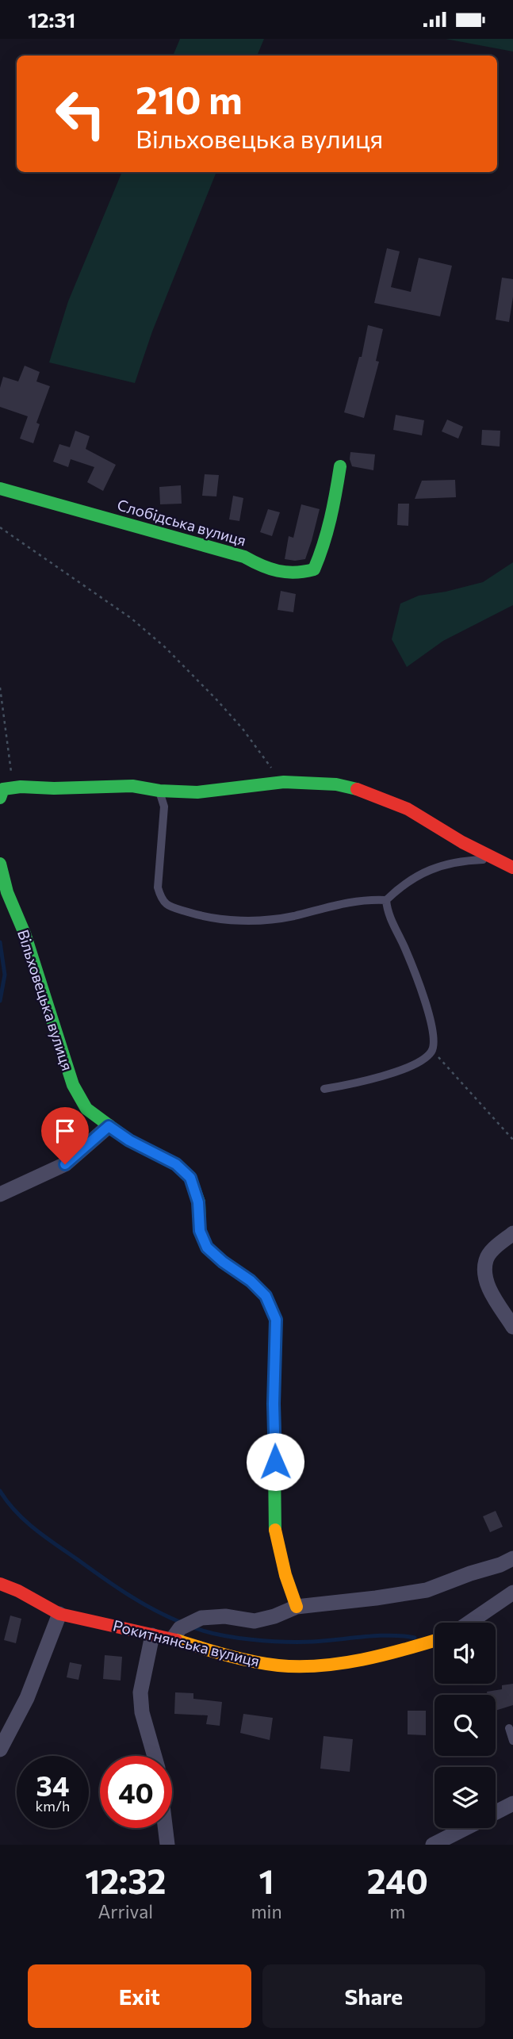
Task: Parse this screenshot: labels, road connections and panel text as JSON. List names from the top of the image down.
{
  "streets": {
    "street": ["Слобідська вулиця", "Вільховецька вулиця", "Рокитнянська вулиця"]
  },
  "crossings": [
    ["Вільховецька вулиця", "Рокитнянська вулиця"]
  ],
  "page": {
    "status": "12:31",
    "turn": ["210 m", "Вільховецька вулиця"],
    "speed": "34 km/h",
    "limit": "40",
    "eta": [
      "12:32",
      "Arrival",
      "1",
      "min",
      "240",
      "m"
    ],
    "buttons": ["Exit", "Share"]
  }
}
